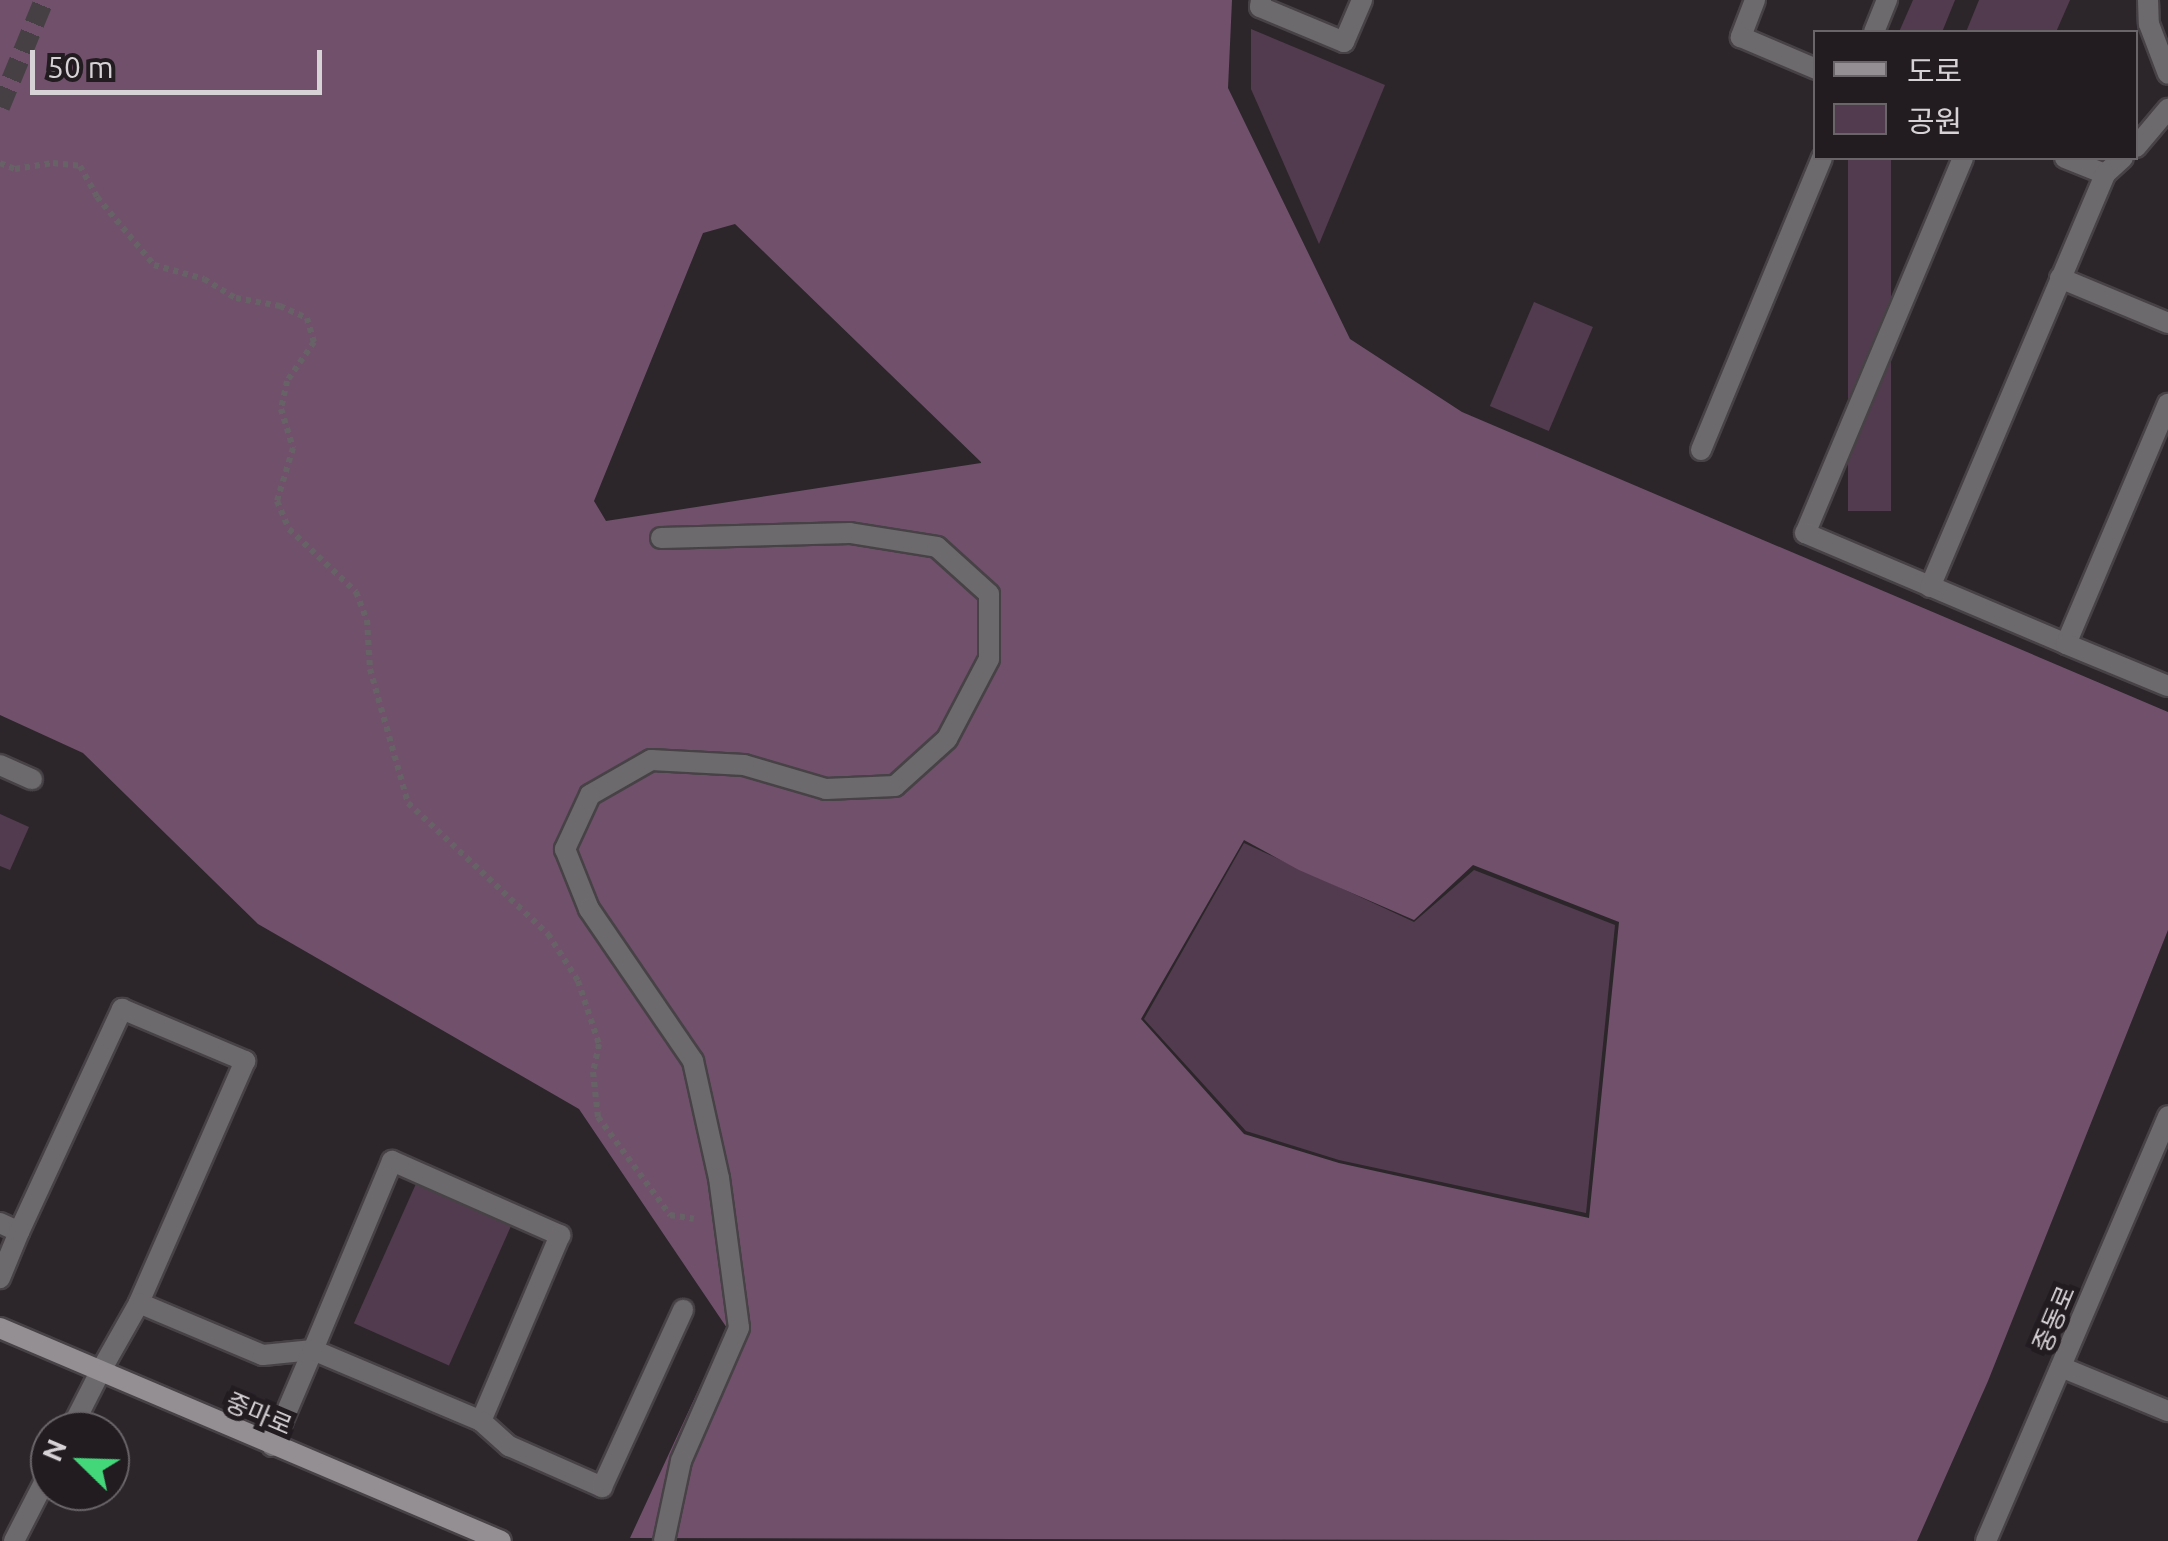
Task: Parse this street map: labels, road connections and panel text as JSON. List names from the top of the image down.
{
  "streets": {
    "main road": ["중마로"],
    "street": ["중동로"]
  },
  "legend": ["도로", "공원"],
  "scale_bar": "50 m",
  "north": "top left"
}
